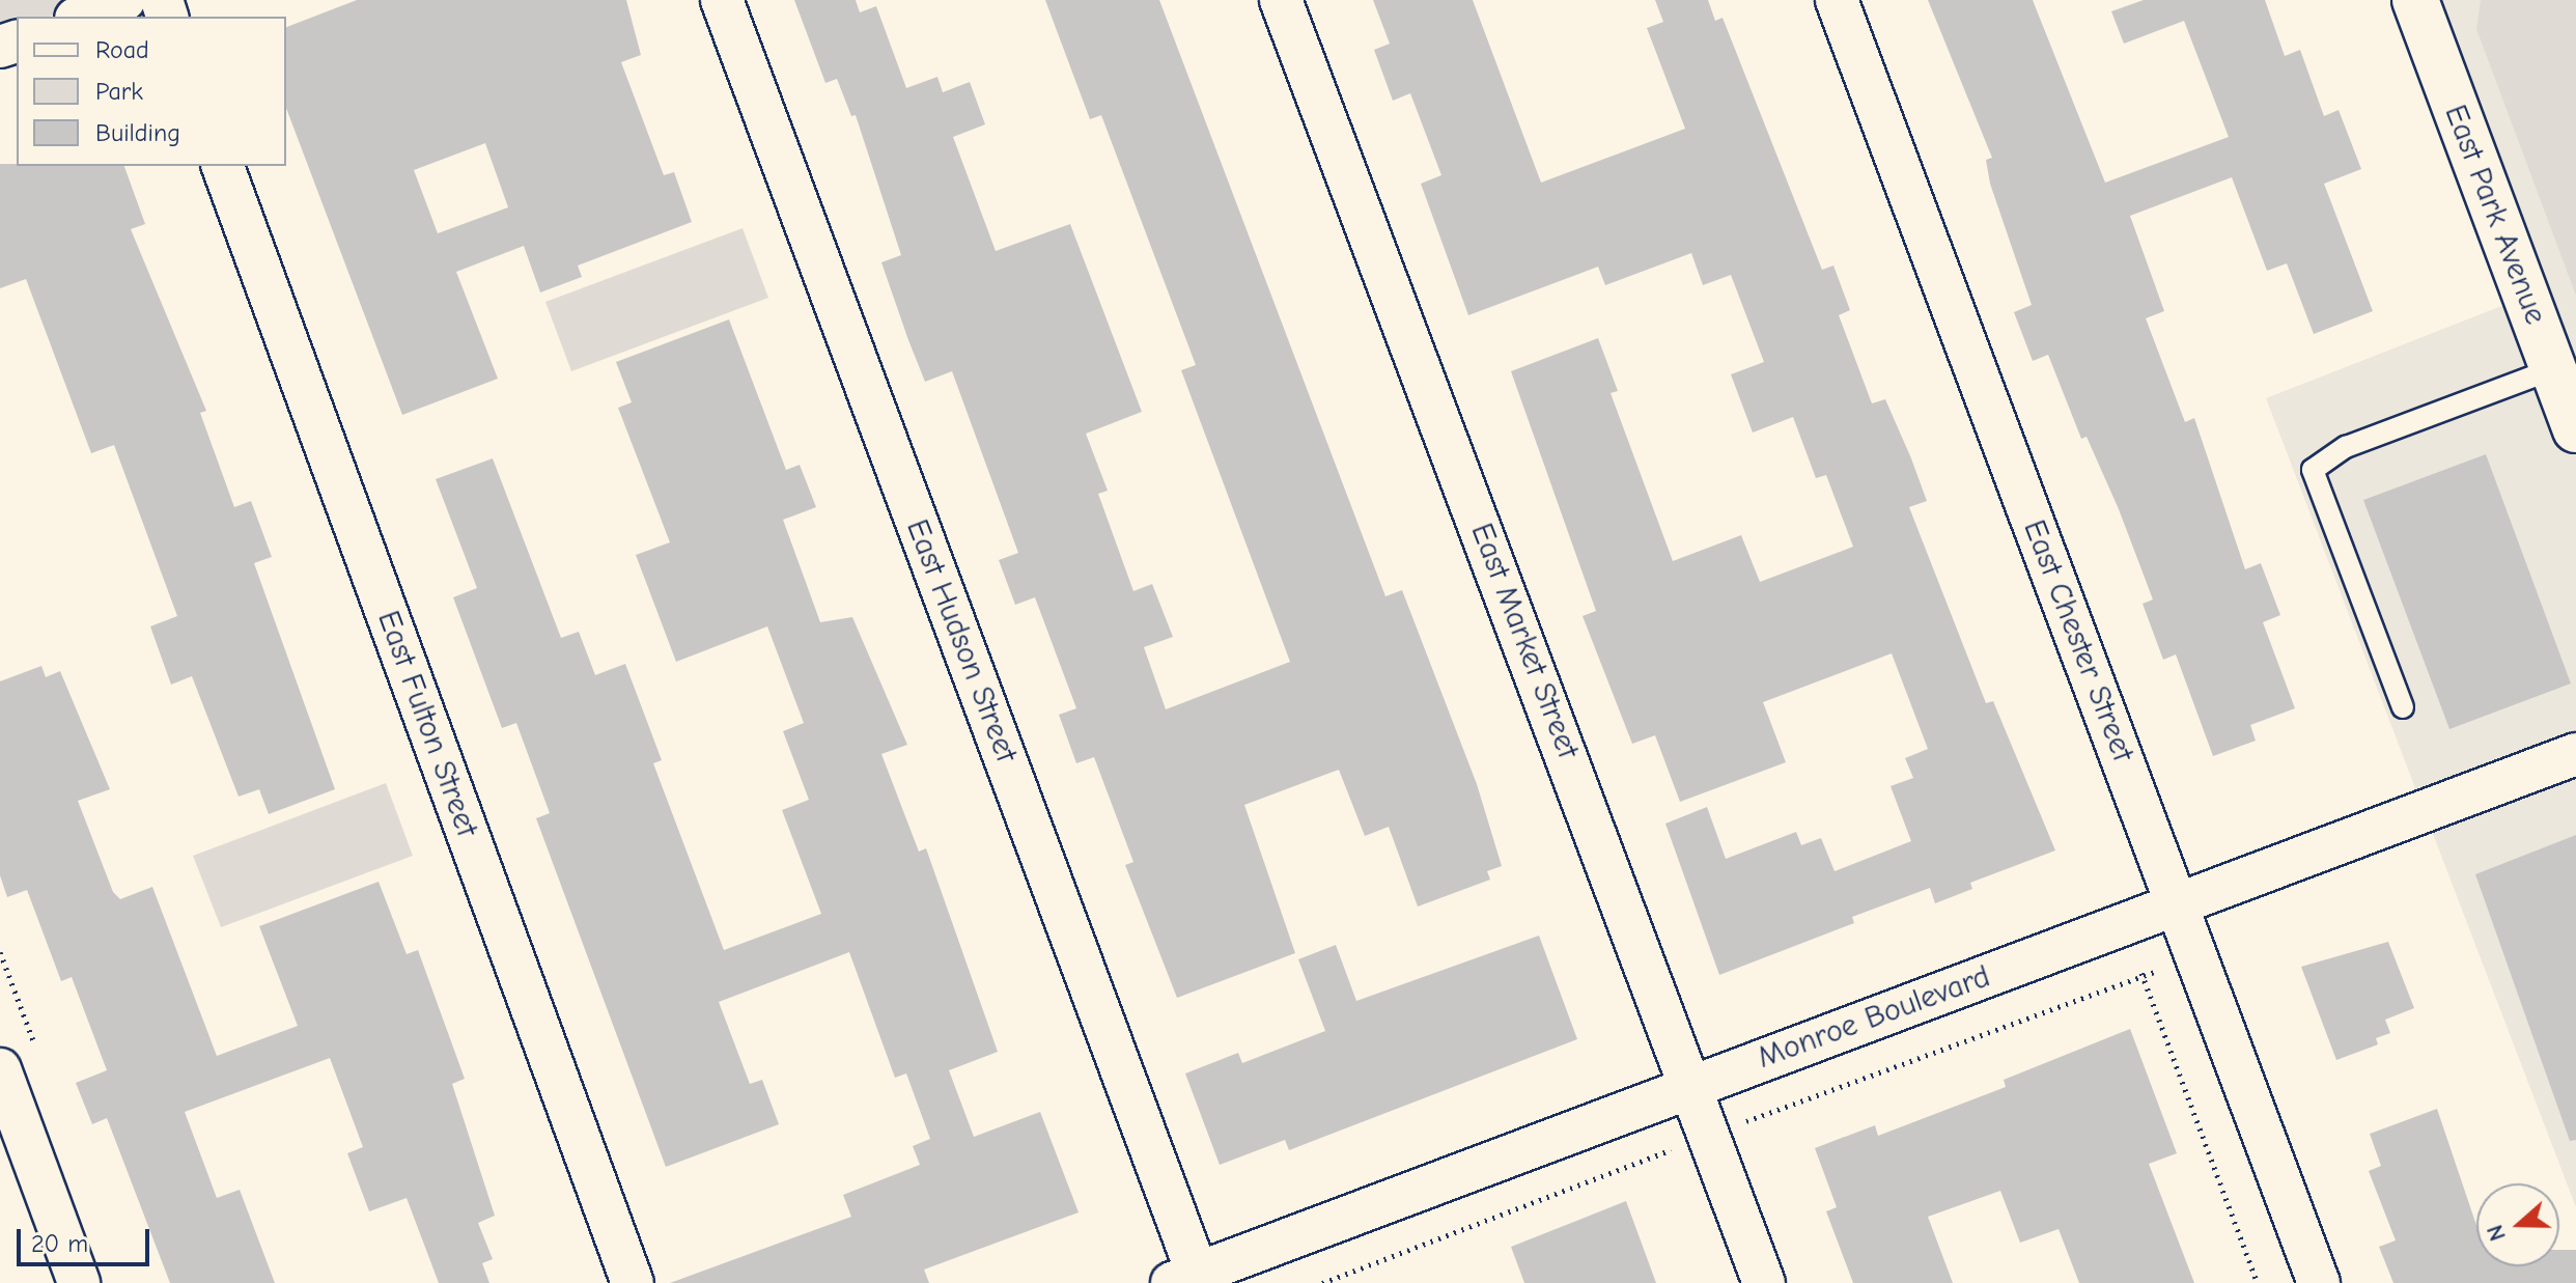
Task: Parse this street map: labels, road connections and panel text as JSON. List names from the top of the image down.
{
  "streets": {
    "highway": ["East Park Avenue"],
    "street": [
      "East Hudson Street",
      "East Market Street",
      "East Chester Street",
      "East Fulton Street",
      "Monroe Boulevard"
    ]
  },
  "crossings": [
    ["East Hudson Street", "Monroe Boulevard"],
    ["East Market Street", "Monroe Boulevard"],
    ["East Chester Street", "Monroe Boulevard"]
  ],
  "legend": ["Road", "Park", "Building"],
  "scale_bar": "20 m",
  "north": "left"
}
